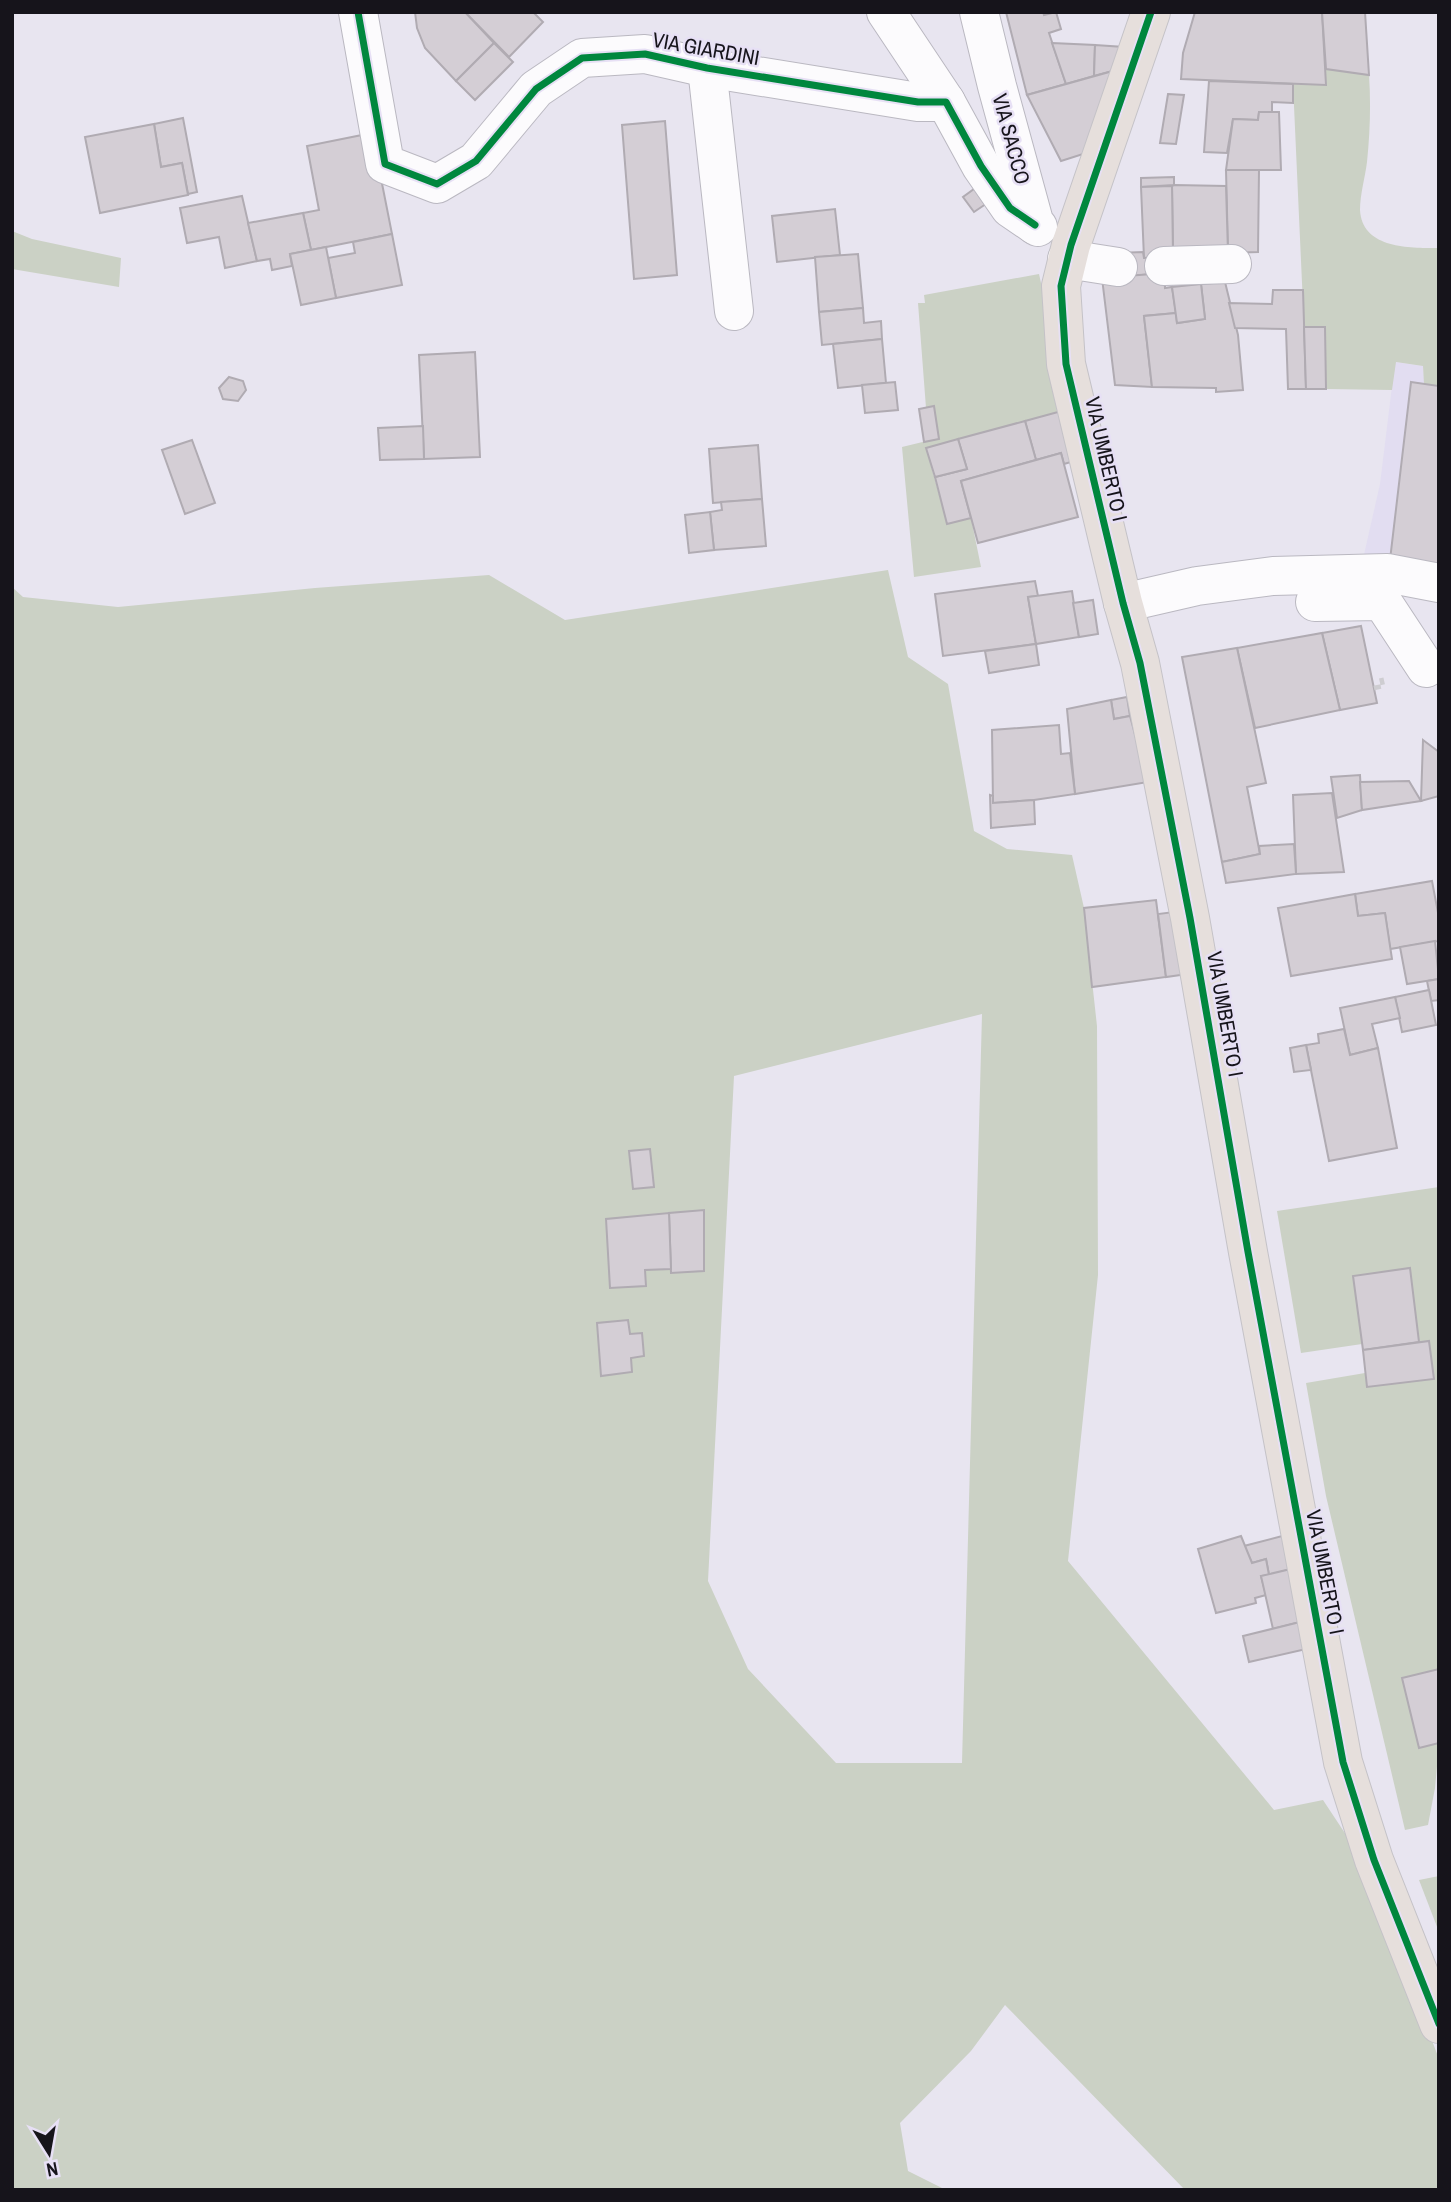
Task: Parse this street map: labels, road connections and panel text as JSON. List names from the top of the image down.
{
  "streets": {
    "main road": ["VIA UMBERTO I"],
    "street": ["VIA GIARDINI", "VIA SACCO"]
  },
  "north": "bottom"
}
